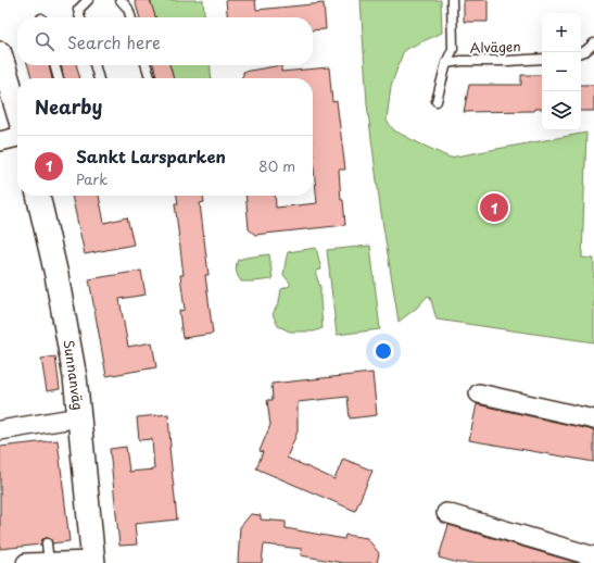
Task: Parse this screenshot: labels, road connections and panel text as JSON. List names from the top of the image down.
{
  "streets": {
    "street": ["Sunnanväg"],
    "lane": ["Alvägen"]
  },
  "page": {
    "map_buttons": ["+", "−"],
    "search": "Search here",
    "heading": "Nearby",
    "list": [
      {
        "mark": "1",
        "name": "Sankt Larsparken",
        "note": "Park",
        "value": "80 m"
      }
    ],
    "pins": "1"
  }
}
